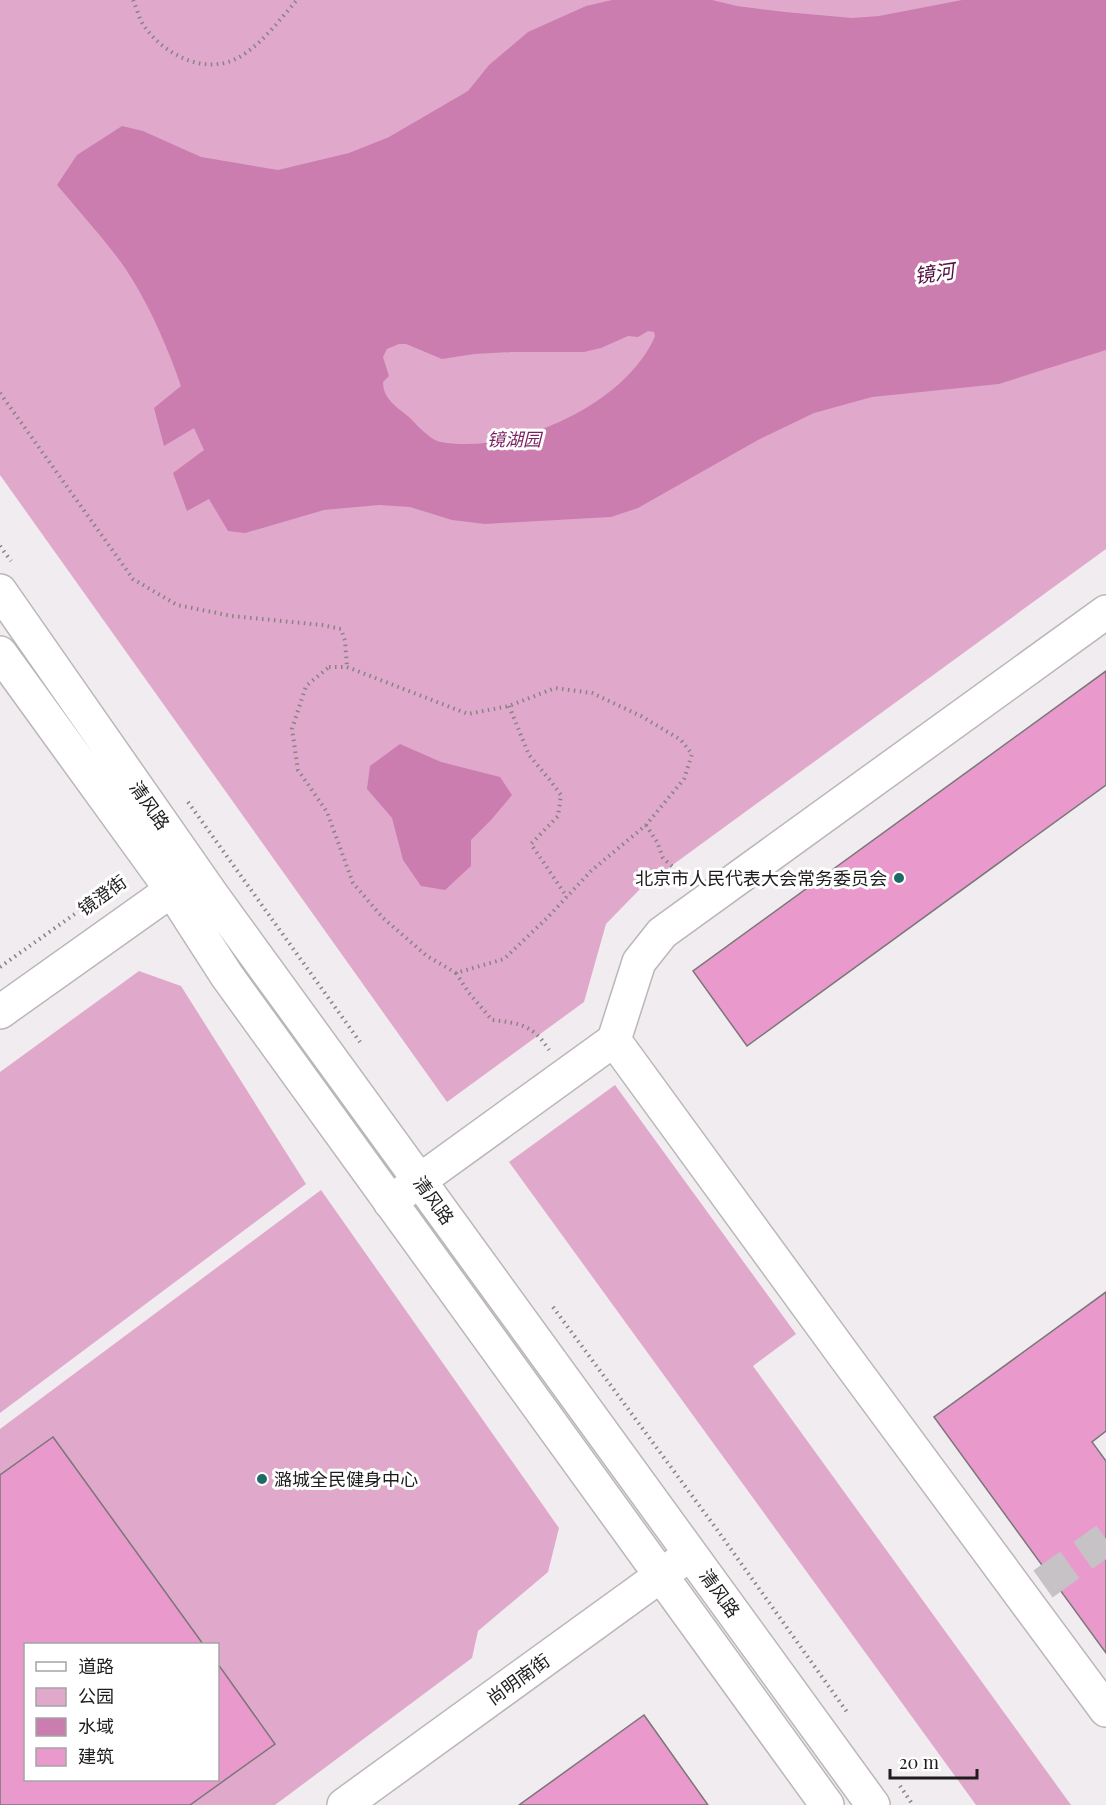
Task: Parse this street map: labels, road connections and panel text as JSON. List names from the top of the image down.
{
  "streets": {
    "street": ["清风路", "镜澄街", "尚明南街"]
  },
  "crossings": [
    ["清风路", "镜澄街"],
    ["清风路", "尚明南街"]
  ],
  "water": ["镜河"],
  "parks": ["镜湖园"],
  "places": ["北京市人民代表大会常务委员会", "潞城全民健身中心"],
  "legend": [
    "道路",
    "公园",
    "水域",
    "建筑"
  ],
  "scale_bar": "20 m"
}
